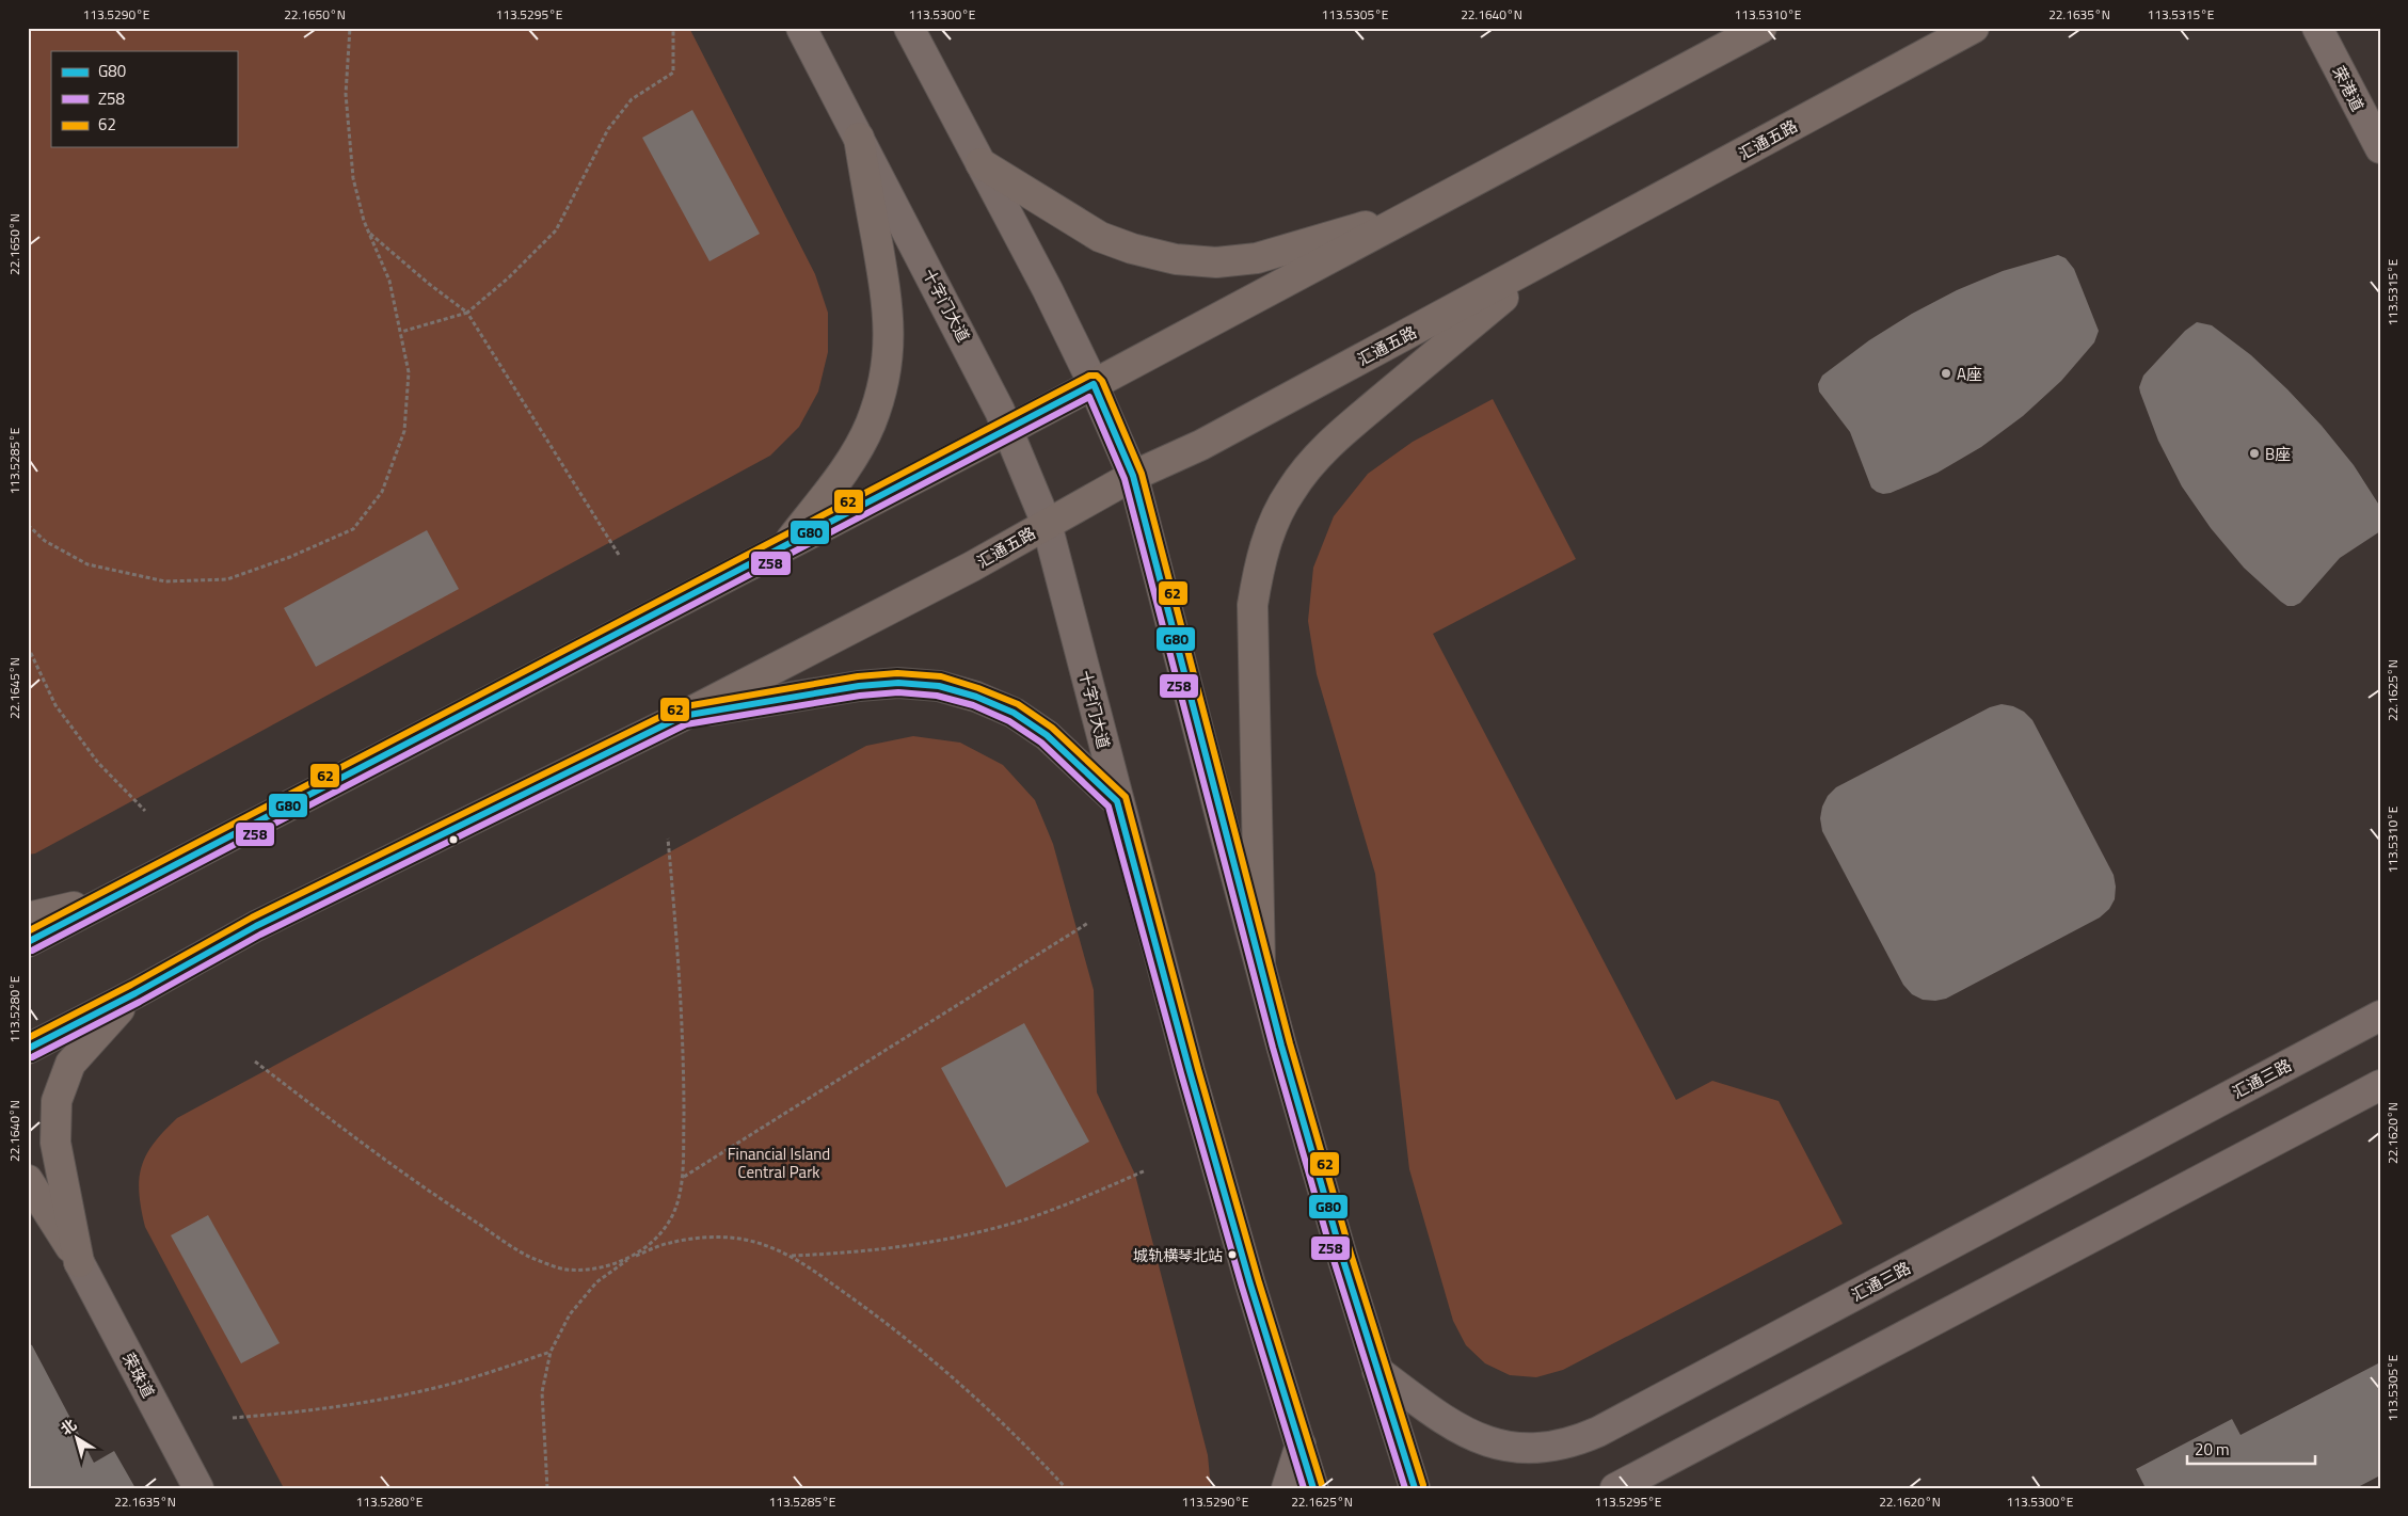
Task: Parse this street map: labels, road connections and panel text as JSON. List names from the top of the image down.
{
  "streets": {
    "main road": ["汇通五路"],
    "street": [
      "荣港道",
      "十字门大道",
      "汇通三路",
      "荣珠道"
    ]
  },
  "crossings": [
    ["汇通五路", "十字门大道"]
  ],
  "parks": ["Financial Island Central Park"],
  "places": ["A座", "B座", "城轨横琴北站"],
  "lines": ["transit line 62", "transit line G80", "transit line Z58"],
  "legend": ["G80", "Z58", "62"],
  "scale_bar": "20 m",
  "north": "top left",
  "coordinates": [
    "113.5290°E",
    "22.1650°N",
    "113.5295°E",
    "113.5300°E",
    "113.5305°E",
    "22.1640°N",
    "113.5310°E",
    "22.1635°N",
    "113.5315°E",
    "113.5285°E",
    "22.1645°N",
    "22.1625°N",
    "113.5280°E",
    "22.1620°N"
  ]
}
